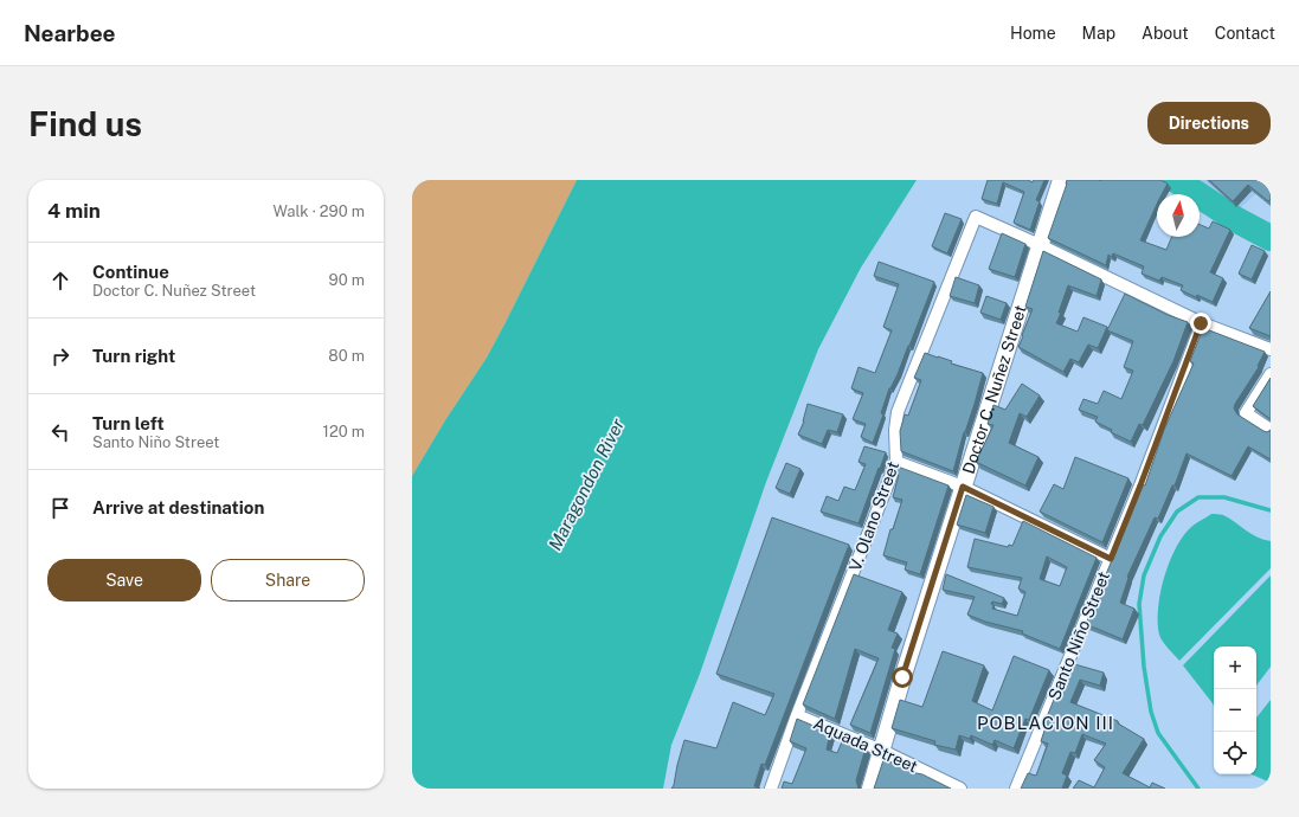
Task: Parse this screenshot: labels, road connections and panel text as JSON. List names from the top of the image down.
{
  "streets": {
    "main road": ["Doctor C. Nuñez Street"],
    "street": ["V. Olano Street", "Santo Niño Street", "Aquada Street"]
  },
  "crossings": [
    ["Doctor C. Nuñez Street", "V. Olano Street"],
    ["Doctor C. Nuñez Street", "Aquada Street"],
    ["V. Olano Street", "Aquada Street"]
  ],
  "districts": ["POBLACION III"],
  "water": ["Maragondon River"],
  "north": "top",
  "page": {
    "header": "Nearbee",
    "nav": [
      "Home",
      "Map",
      "About",
      "Contact"
    ],
    "buttons": [
      "Directions",
      ["Save", "Share"]
    ],
    "title": "Find us",
    "heading": ["4 min", "Walk · 290 m"],
    "list": [
      ["Continue", "Doctor C. Nuñez Street", "90 m"],
      ["Turn right", "80 m"],
      ["Turn left", "Santo Niño Street", "120 m"],
      "Arrive at destination"
    ],
    "map_buttons": ["+", "−"]
  }
}
